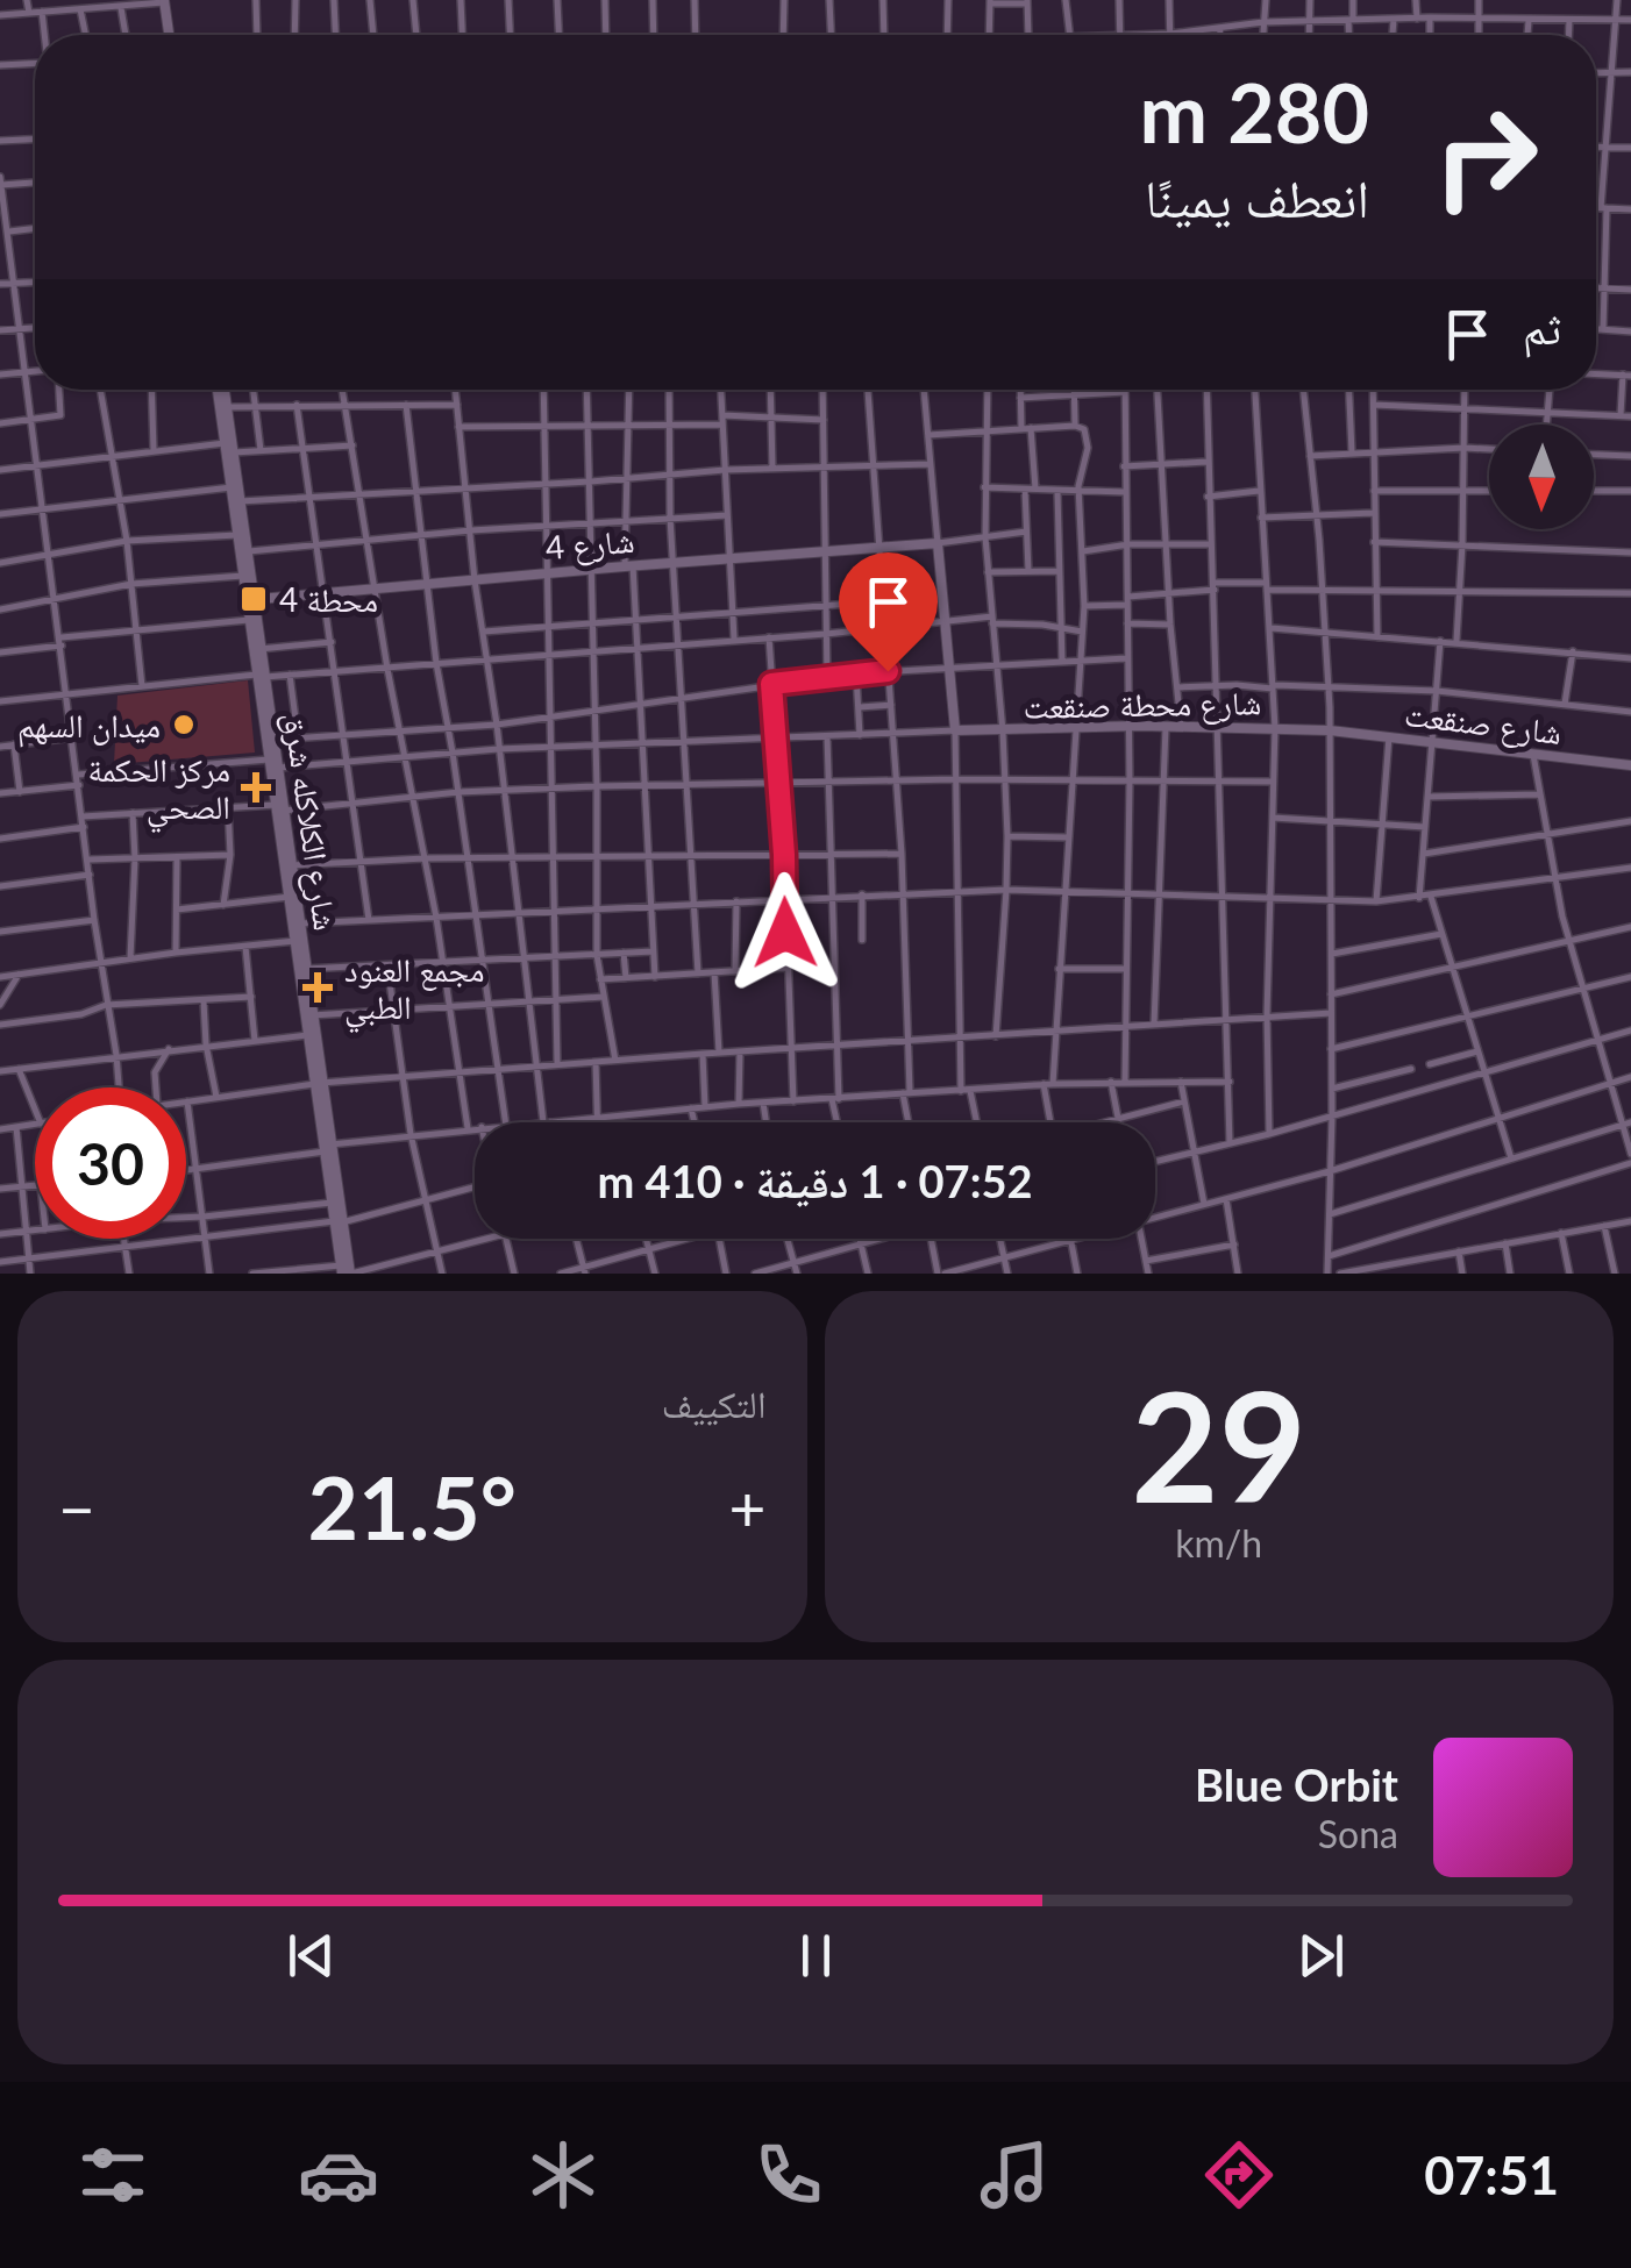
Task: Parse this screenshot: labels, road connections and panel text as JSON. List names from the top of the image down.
{
  "streets": {
    "street": [
      "شارع 4",
      "شارع محطة صنقعت",
      "شارع صنقعت",
      "شارع الكلاكله شرق"
    ]
  },
  "crossings": [
    ["شارع 4", "شارع الكلاكله شرق"],
    ["شارع محطة صنقعت", "شارع صنقعت"]
  ],
  "places": {
    "transit": ["محطة 4"],
    "other": ["ميدان السهم"],
    "health": ["مركز الحكمة الصحي", "مجمع العنود الطبي"]
  },
  "north": "bottom",
  "page": {
    "turn": ["280 m", "انعطف يمينًا"],
    "then": "ثم",
    "limit": "30",
    "trip": "07:52 · 1 دقيقة · 410 m",
    "tile": [
      ["29", "km/h"],
      "التكييف"
    ],
    "heat": ["−", "21.5°", "+"],
    "song": ["Blue Orbit", "Sona"],
    "tabs": "07:51"
  }
}
